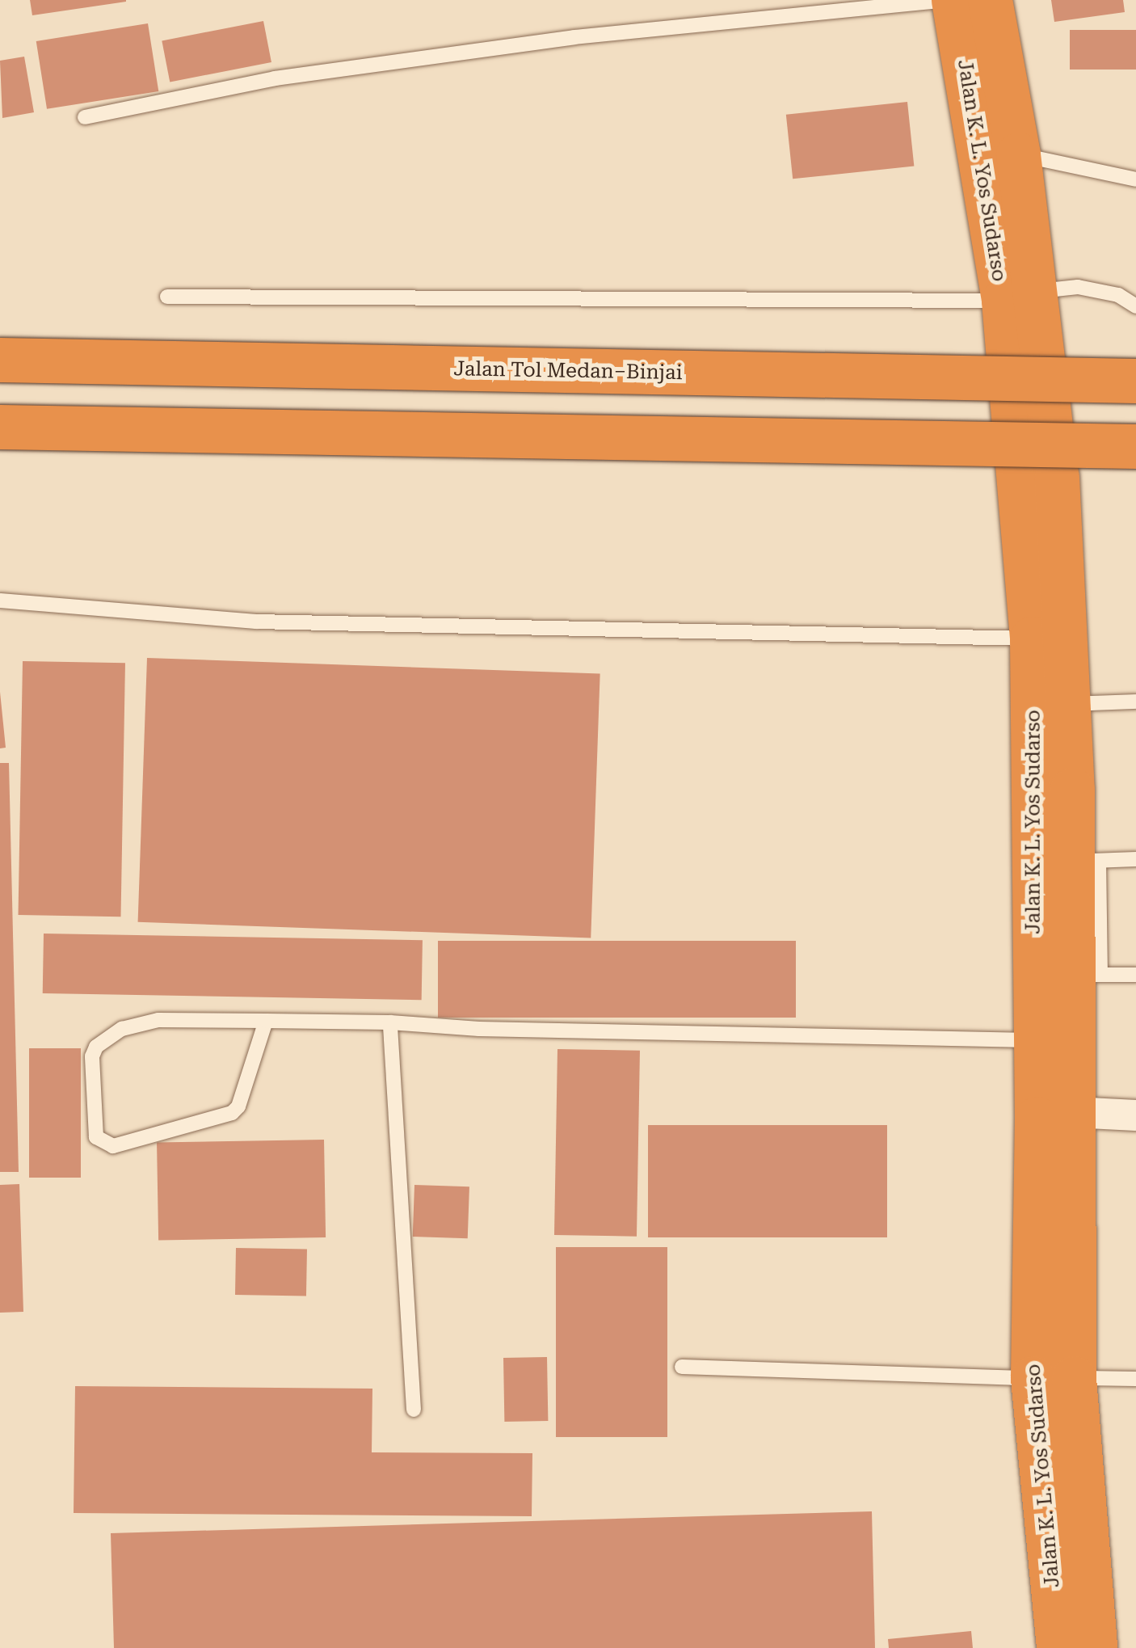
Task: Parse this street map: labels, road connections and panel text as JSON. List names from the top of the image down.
{
  "streets": {
    "highway": ["Jalan K. L. Yos Sudarso", "Jalan Tol Medan–Binjai"]
  }
}
